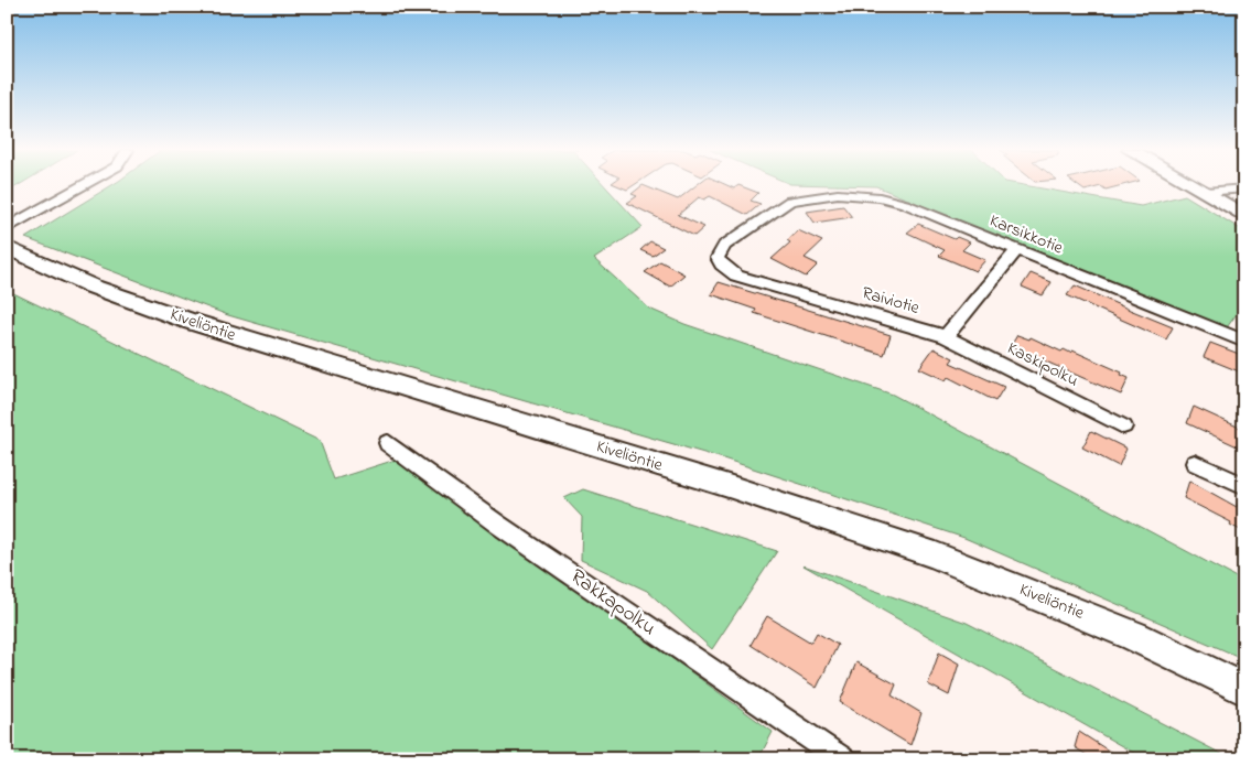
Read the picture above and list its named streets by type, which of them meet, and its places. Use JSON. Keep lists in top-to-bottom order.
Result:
{
  "streets": {
    "street": [
      "Karsikkotie",
      "Raiviotie",
      "Kiveliöntie",
      "Kaskipolku",
      "Rakkapolku"
    ]
  },
  "crossings": [
    ["Karsikkotie", "Raiviotie"],
    ["Raiviotie", "Kaskipolku"]
  ]
}
